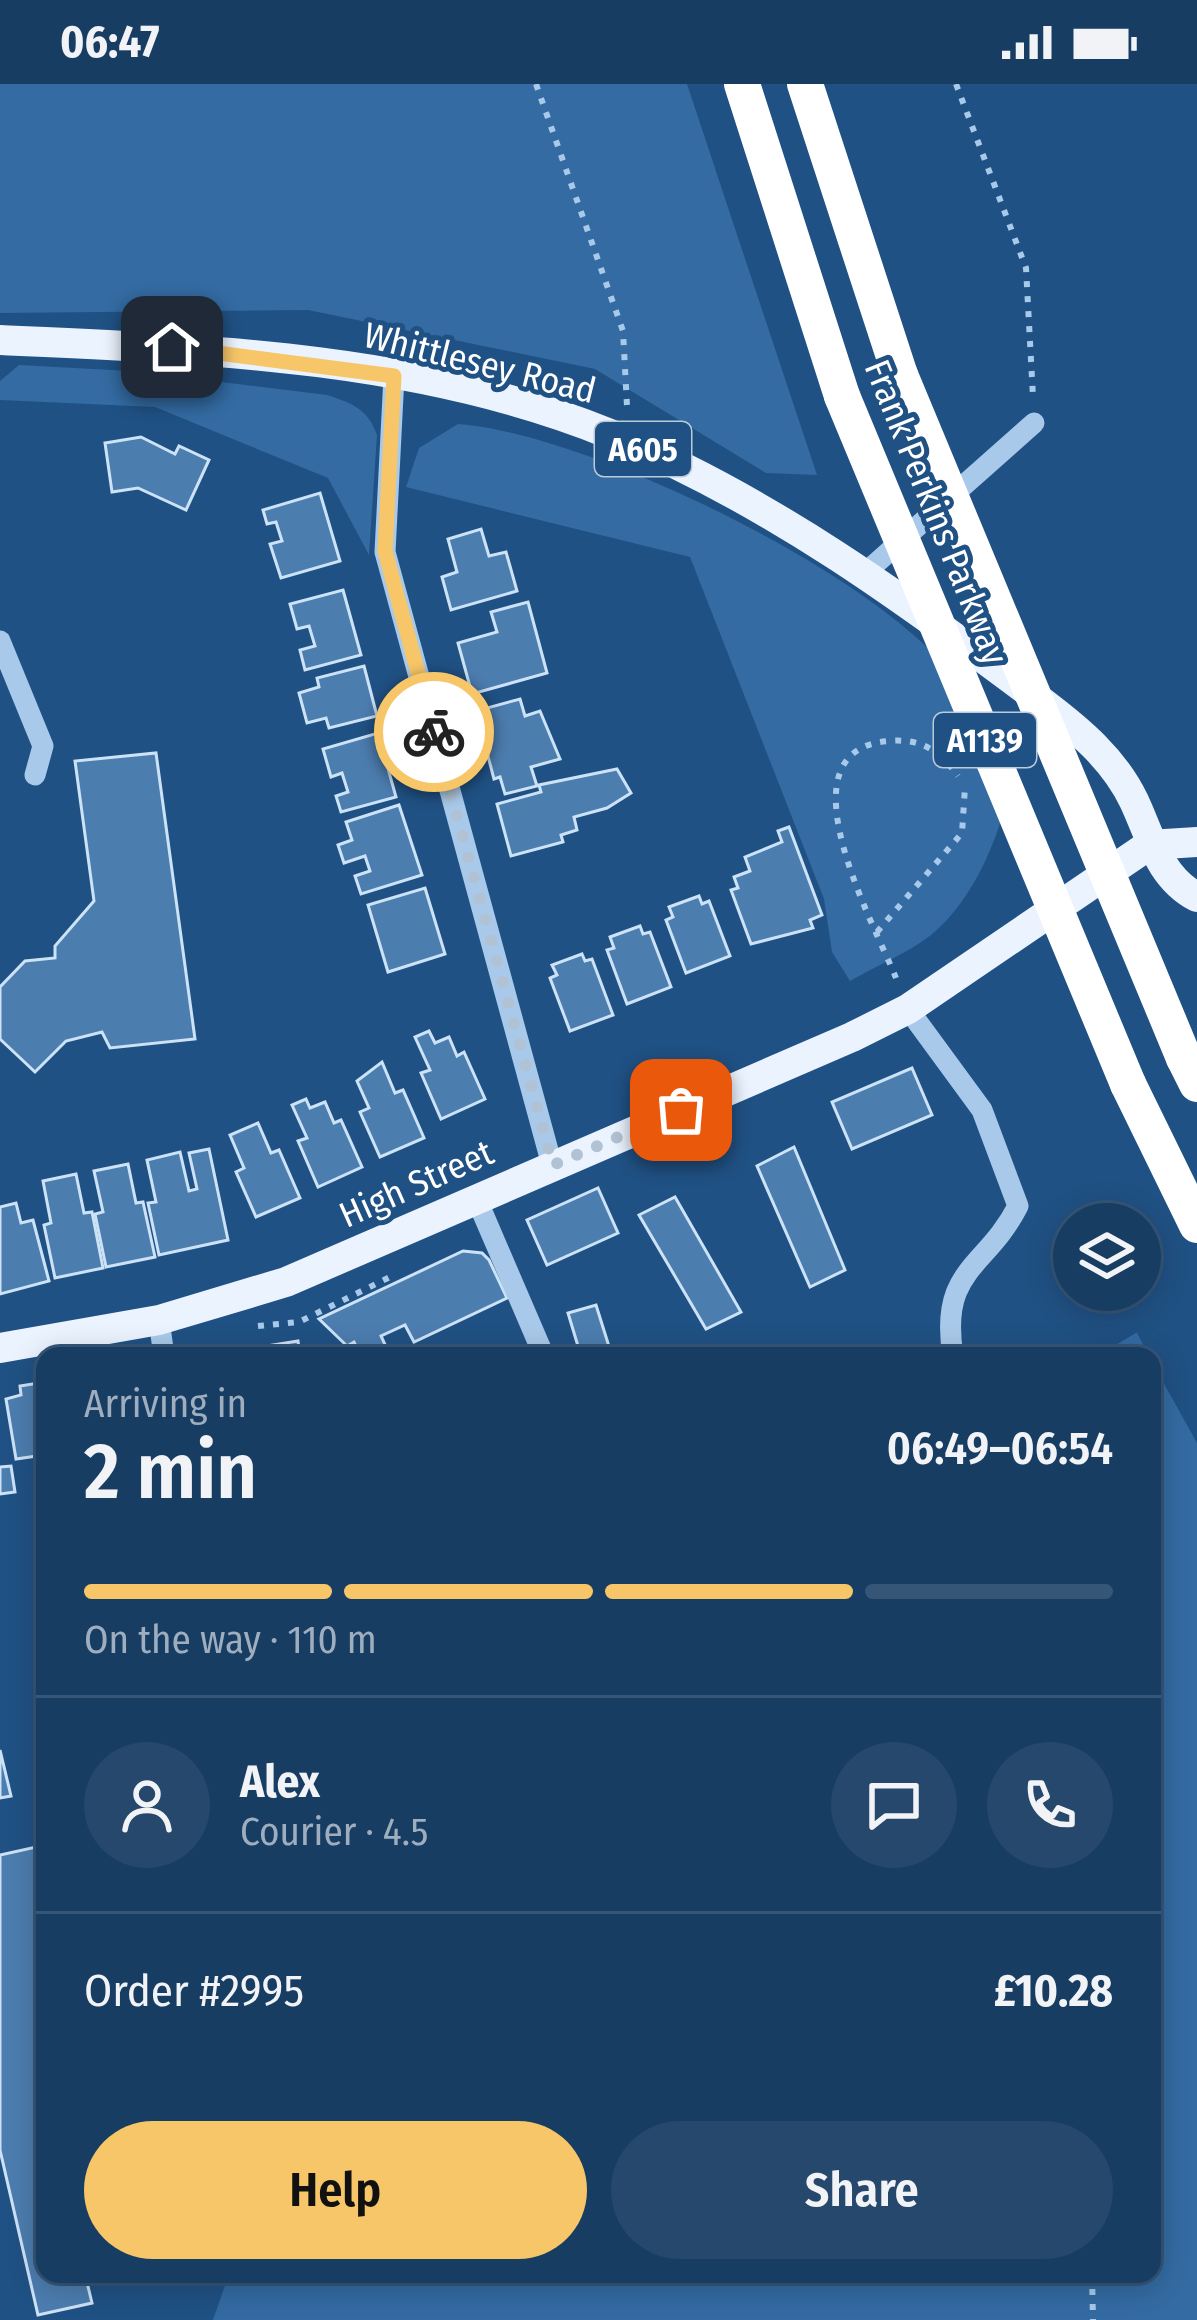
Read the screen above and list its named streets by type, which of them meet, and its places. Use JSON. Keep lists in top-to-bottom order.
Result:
{
  "streets": {
    "highway": ["Frank Perkins Parkway", "A1139"],
    "main road": ["Whittlesey Road", "A605", "High Street"]
  },
  "crossings": [
    ["Whittlesey Road", "High Street"]
  ],
  "page": {
    "status": "06:47",
    "heading": ["2 min", "Arriving in", "06:49–06:54"],
    "panel": [
      "Alex",
      "Courier · 4.5",
      "Order #2995",
      "£10.28"
    ],
    "bar": "On the way · 110 m",
    "buttons": ["Help", "Share"]
  }
}
